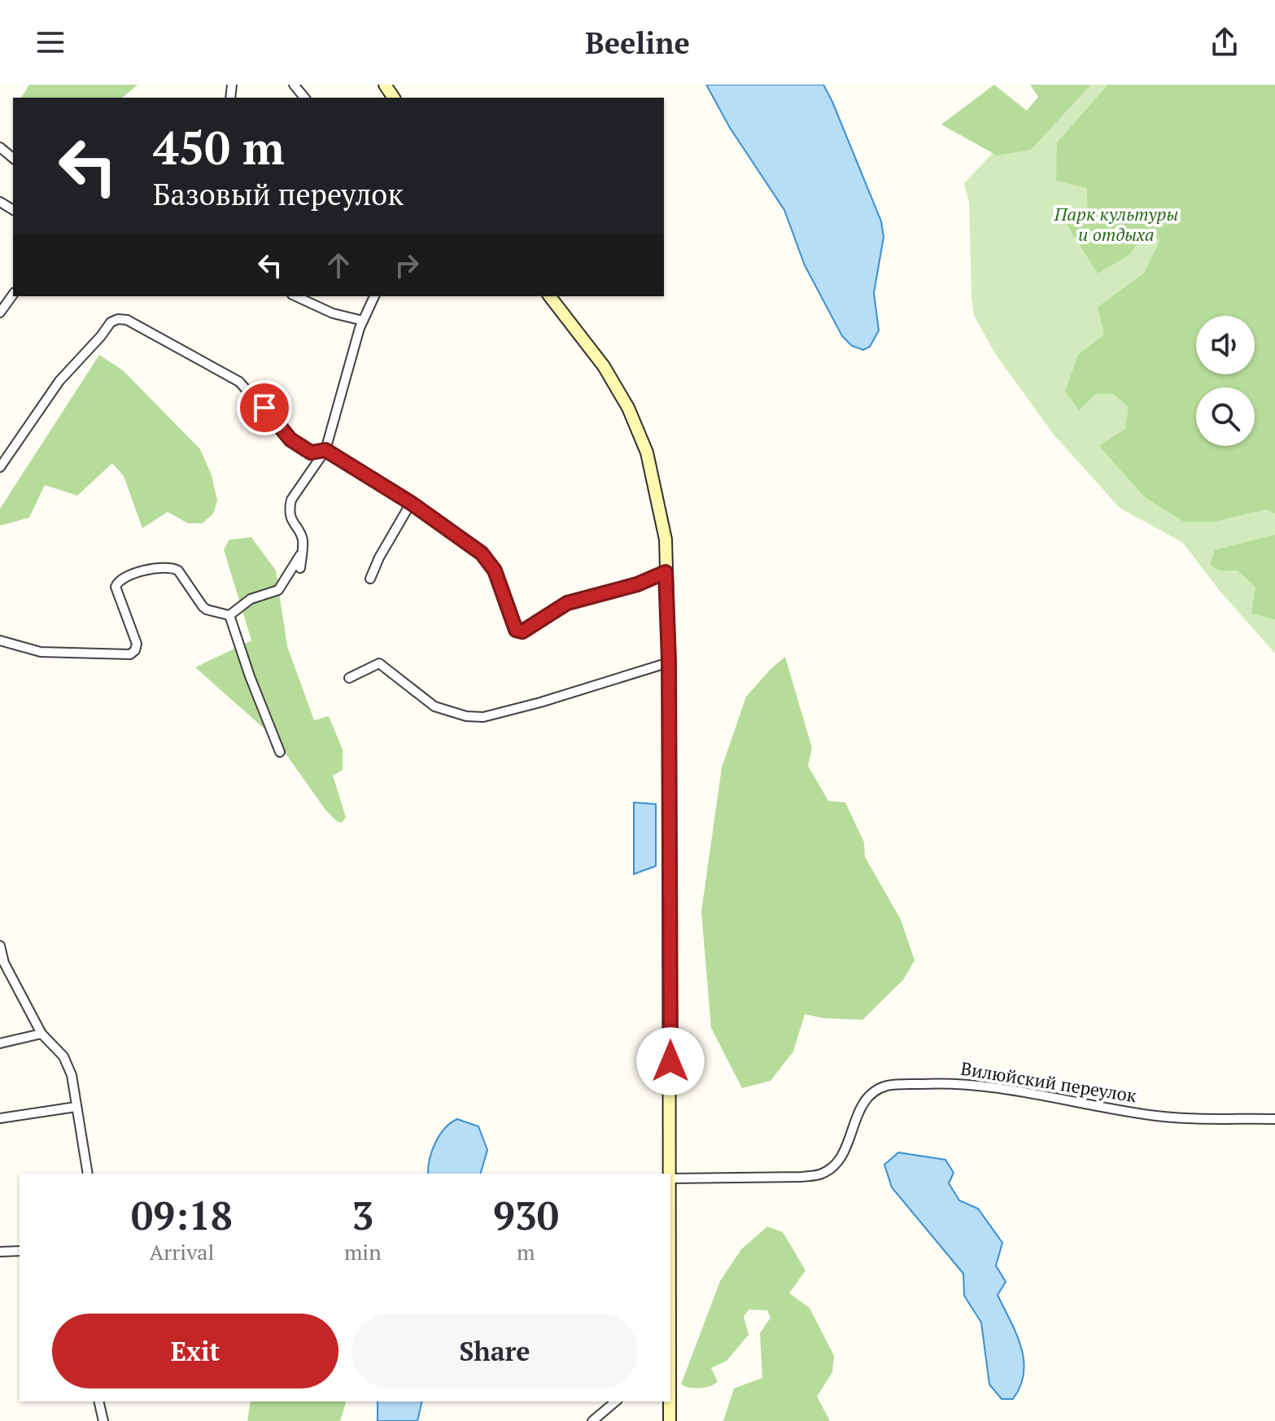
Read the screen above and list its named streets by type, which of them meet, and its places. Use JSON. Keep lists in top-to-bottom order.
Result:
{
  "streets": {
    "street": ["Вилюйский переулок"]
  },
  "parks": ["Парк культуры и отдыха"],
  "page": {
    "header": "Beeline",
    "turn": ["450 m", "Базовый переулок"],
    "eta": [
      "09:18",
      "Arrival",
      "3",
      "min",
      "930",
      "m"
    ],
    "buttons": ["Exit", "Share"]
  }
}
